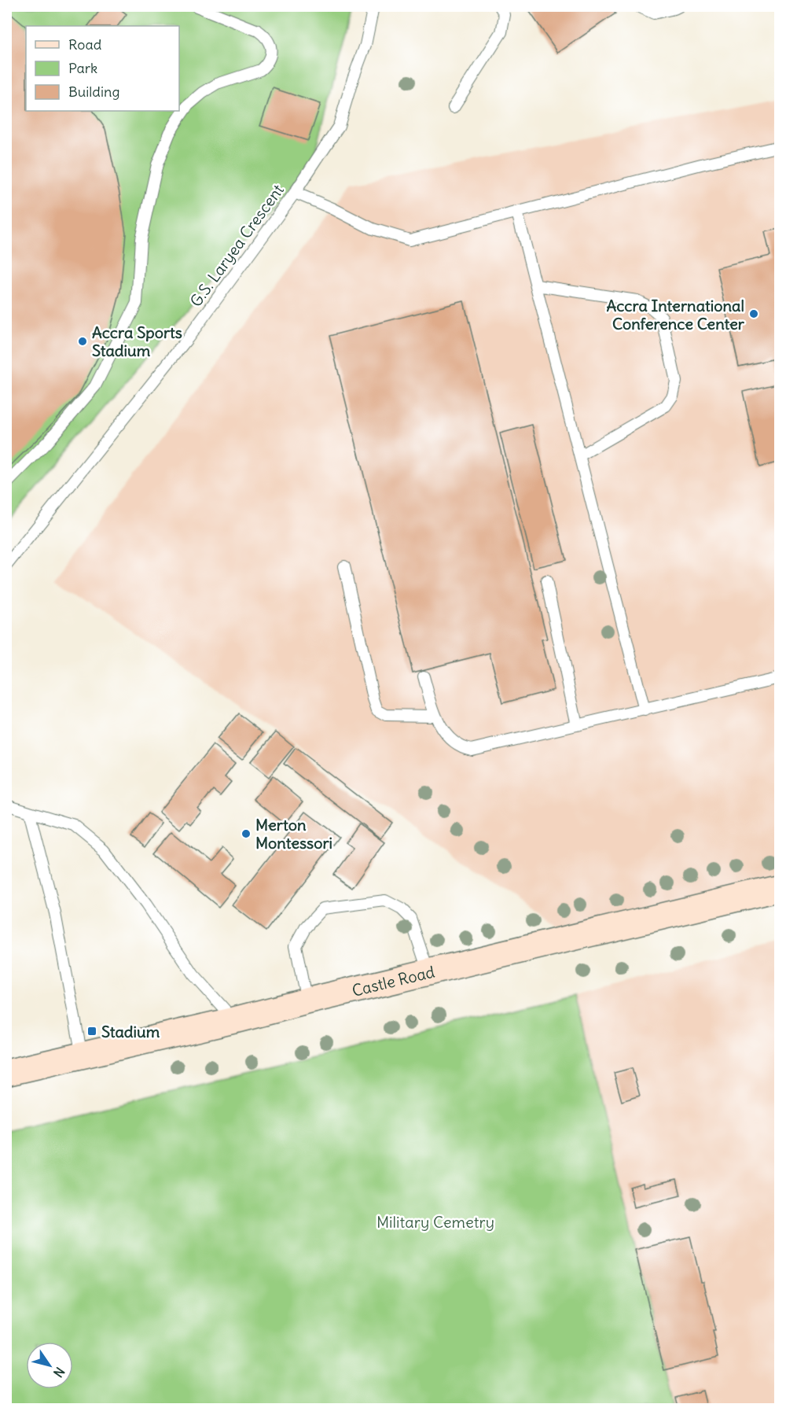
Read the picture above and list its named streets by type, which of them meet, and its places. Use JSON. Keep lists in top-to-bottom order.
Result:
{
  "streets": {
    "main road": ["Castle Road"],
    "lane": ["G.S. Laryea Crescent"]
  },
  "parks": ["Military Cemetry"],
  "places": {
    "other": ["Accra International Conference Center", "Accra Sports Stadium", "Merton Montessori"],
    "transit": ["Stadium"]
  },
  "legend": ["Road", "Park", "Building"],
  "north": "bottom right"
}
